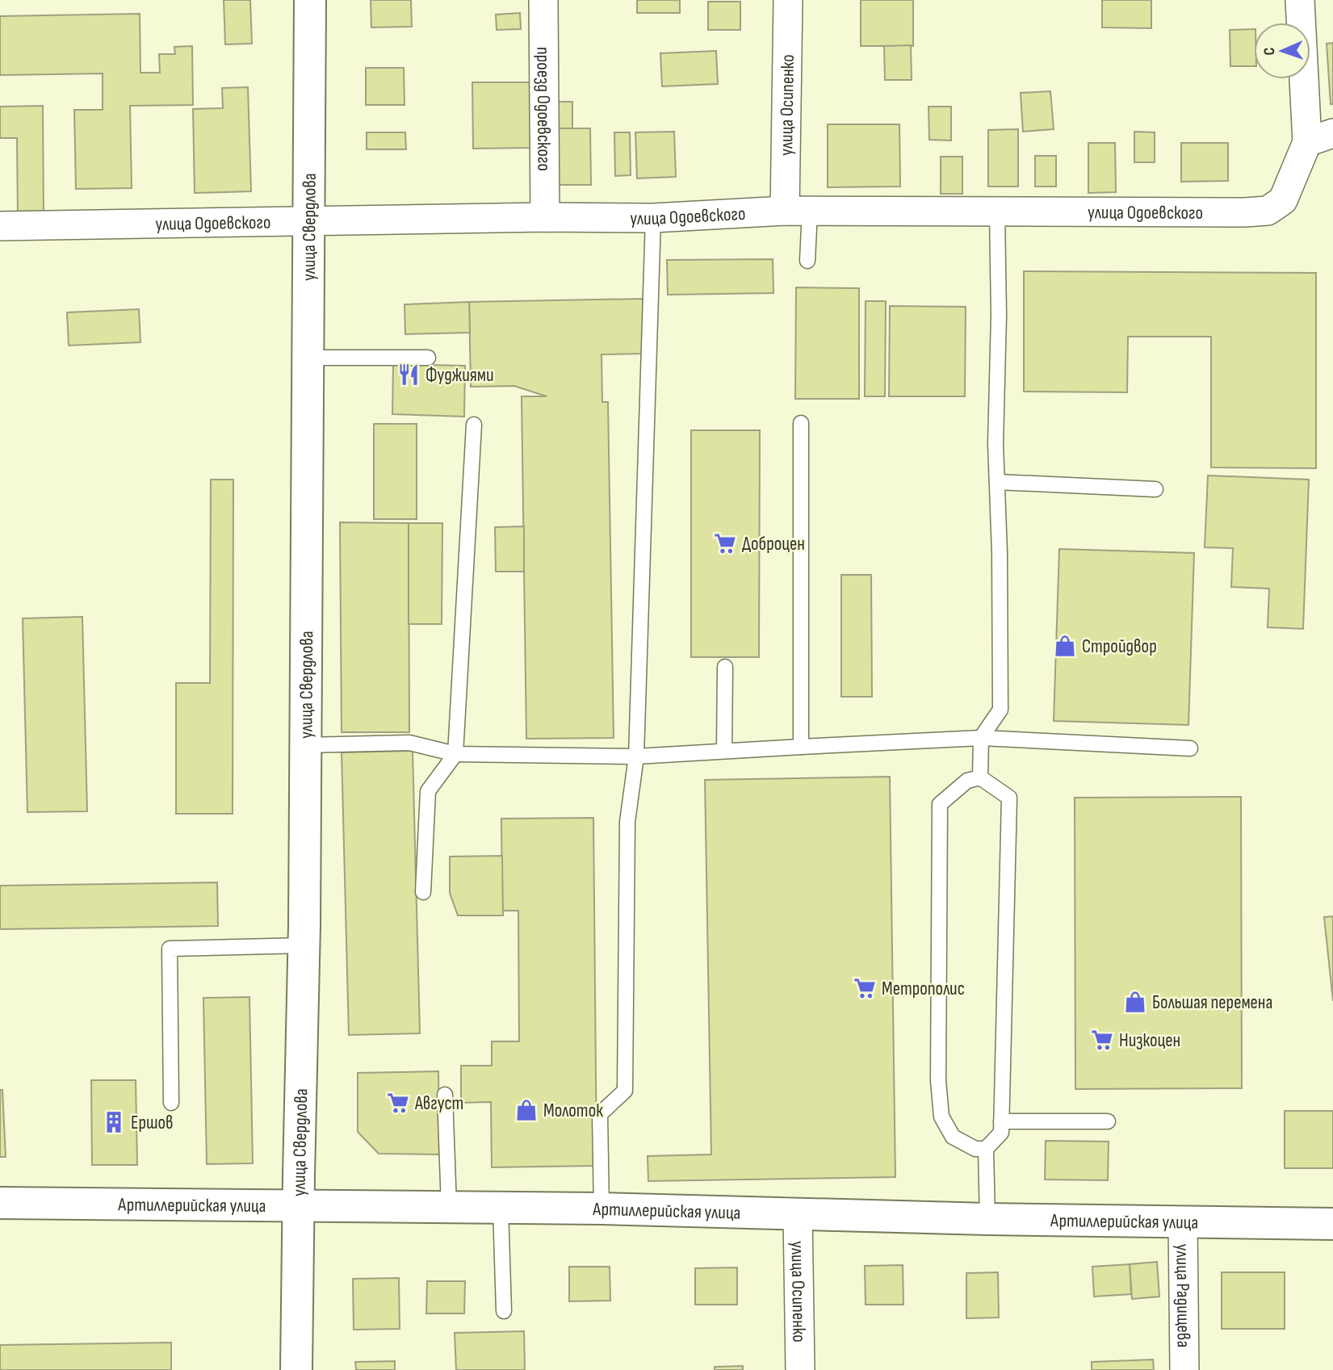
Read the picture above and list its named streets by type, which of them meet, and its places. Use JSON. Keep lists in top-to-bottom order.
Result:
{
  "streets": {
    "street": [
      "улица Осипенко",
      "проезд Одоевского",
      "улица Одоевского",
      "улица Свердлова",
      "Артиллерийская улица",
      "улица Радищева"
    ]
  },
  "crossings": [
    ["улица Осипенко", "улица Одоевского"],
    ["улица Осипенко", "Артиллерийская улица"],
    ["проезд Одоевского", "улица Одоевского"],
    ["улица Одоевского", "улица Свердлова"],
    ["улица Свердлова", "Артиллерийская улица"],
    ["Артиллерийская улица", "улица Радищева"]
  ],
  "places": {
    "restaurant": ["Фуджиями"],
    "supermarket": [
      "Доброцен",
      "Метрополис",
      "Низкоцен",
      "Август"
    ],
    "shop": ["Стройдвор", "Большая перемена", "Молоток"],
    "building": ["Ершов"]
  },
  "north": "left"
}
